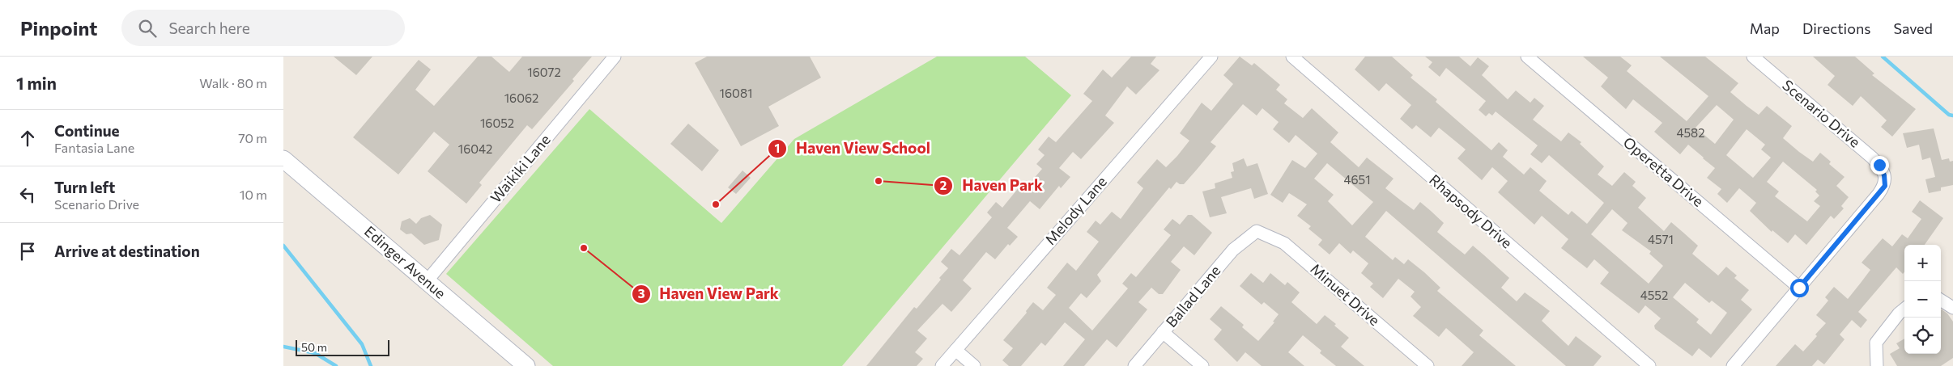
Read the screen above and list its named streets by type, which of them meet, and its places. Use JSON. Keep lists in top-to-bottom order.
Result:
{
  "streets": {
    "main road": ["Edinger Avenue"],
    "street": [
      "Scenario Drive",
      "Waikiki Lane",
      "Operetta Drive",
      "Melody Lane",
      "Rhapsody Drive",
      "Minuet Drive",
      "Ballad Lane"
    ]
  },
  "crossings": [
    ["Scenario Drive", "Operetta Drive"],
    ["Waikiki Lane", "Edinger Avenue"],
    ["Minuet Drive", "Ballad Lane"]
  ],
  "places": ["Haven Park", "Haven View School", "Haven View Park"],
  "house_numbers": [
    "16072",
    "16081",
    "16062",
    "16052",
    "4582",
    "16042",
    "4651",
    "4571",
    "4552"
  ],
  "scale_bar": "50 m",
  "page": {
    "header": "Pinpoint",
    "search": "Search here",
    "nav": ["Map", "Directions", "Saved"],
    "heading": ["1 min", "Walk · 80 m"],
    "list": [
      ["Continue", "Fantasia Lane", "70 m"],
      ["Turn left", "Scenario Drive", "10 m"],
      "Arrive at destination"
    ],
    "map_buttons": ["+", "−"],
    "scale": "50 m"
  }
}
